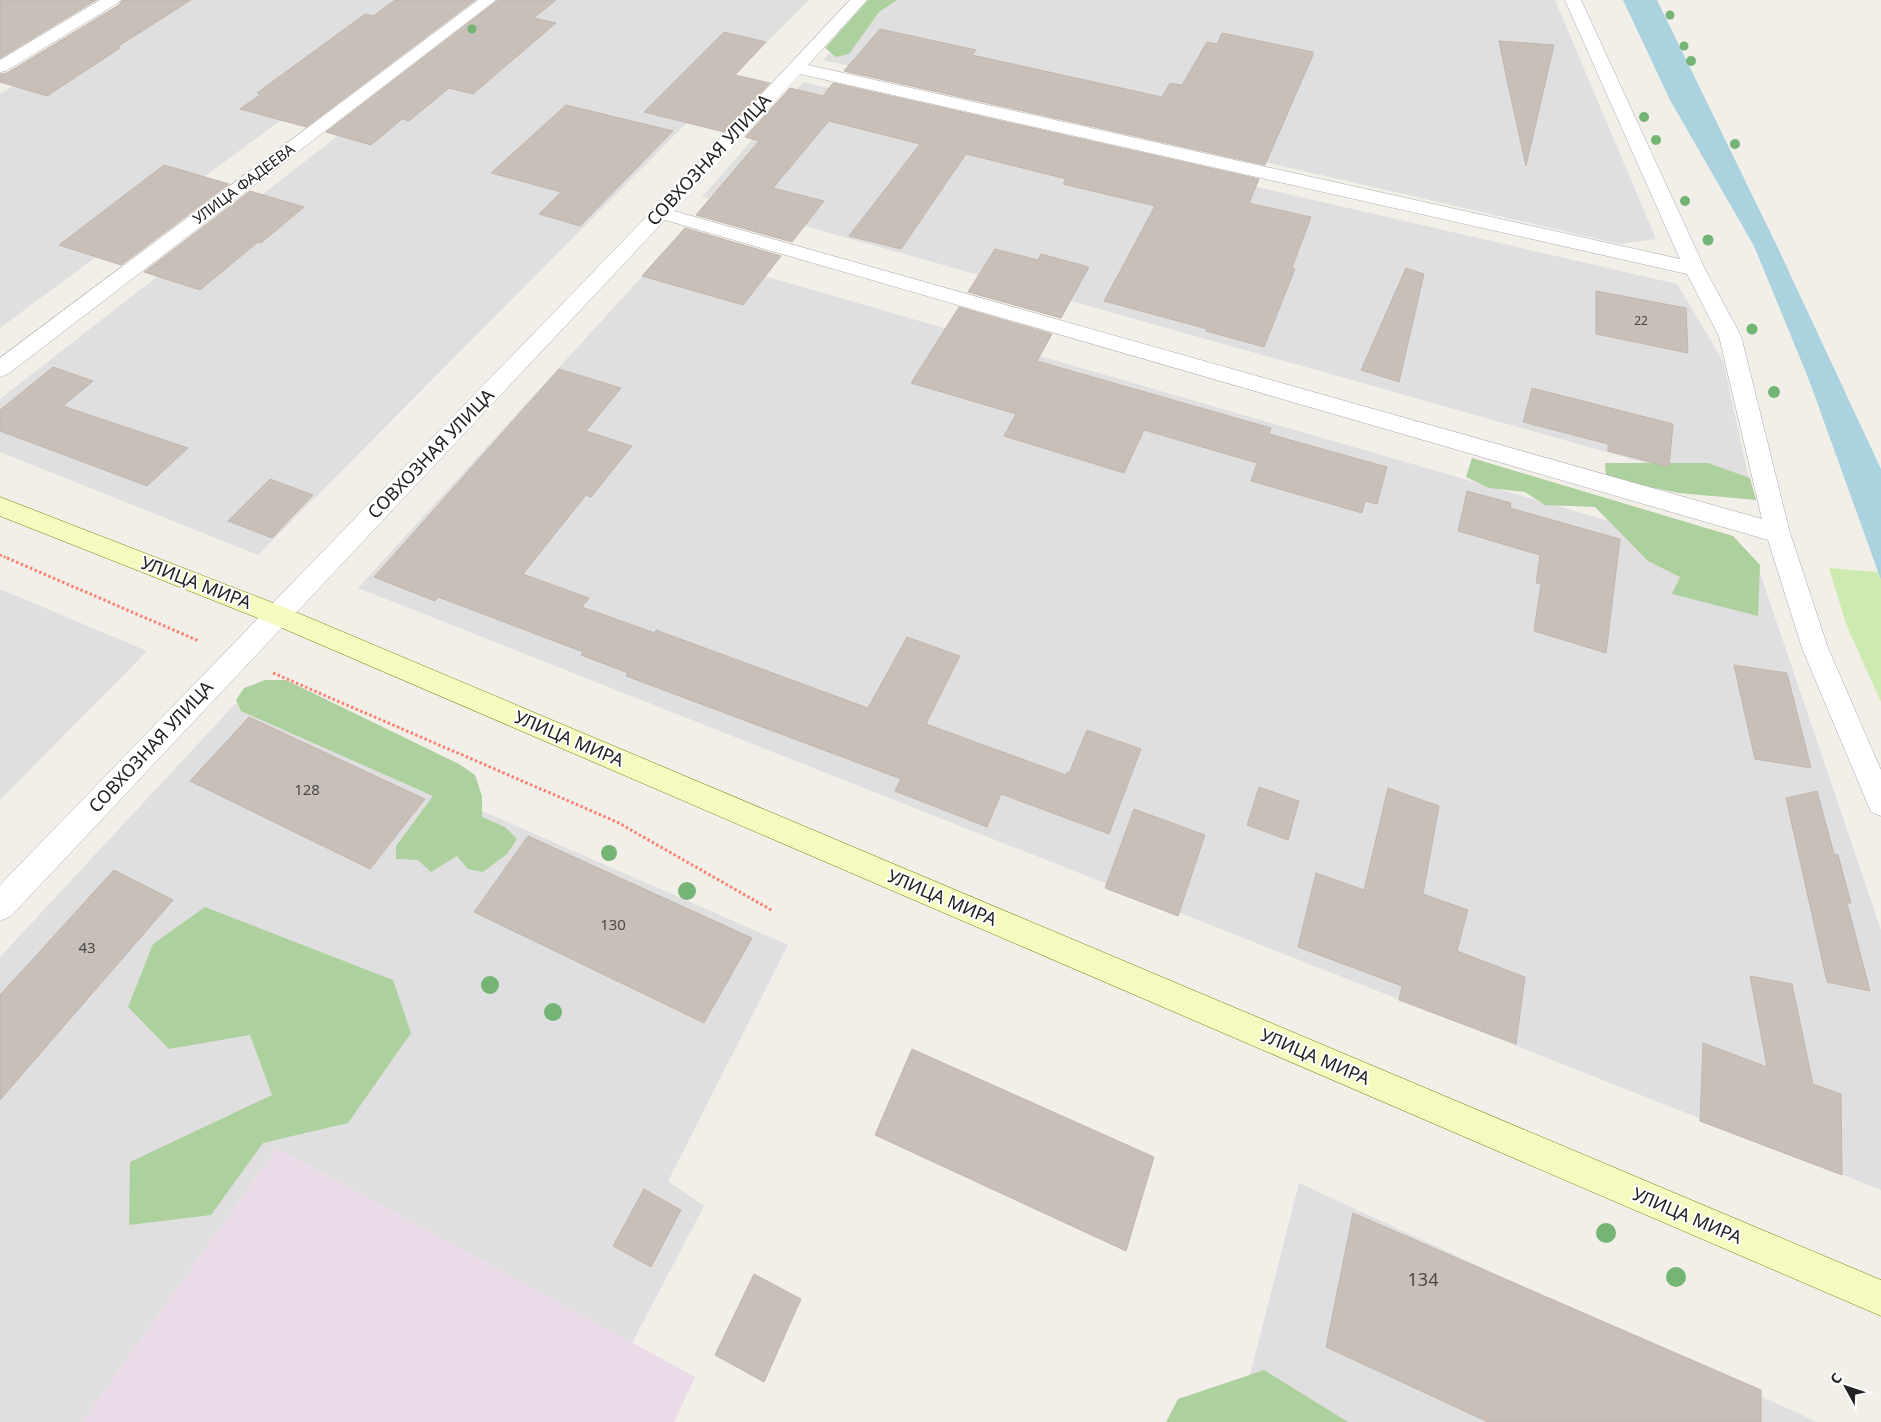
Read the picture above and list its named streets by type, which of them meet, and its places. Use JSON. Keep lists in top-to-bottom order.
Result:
{
  "streets": {
    "main road": ["УЛИЦА МИРА"],
    "street": ["СОВХОЗНАЯ УЛИЦА", "УЛИЦА ФАДЕЕВА"]
  },
  "crossings": [
    ["СОВХОЗНАЯ УЛИЦА", "УЛИЦА МИРА"]
  ],
  "house_numbers": [
    "22",
    "128",
    "130",
    "43",
    "134"
  ],
  "north": "top left"
}
